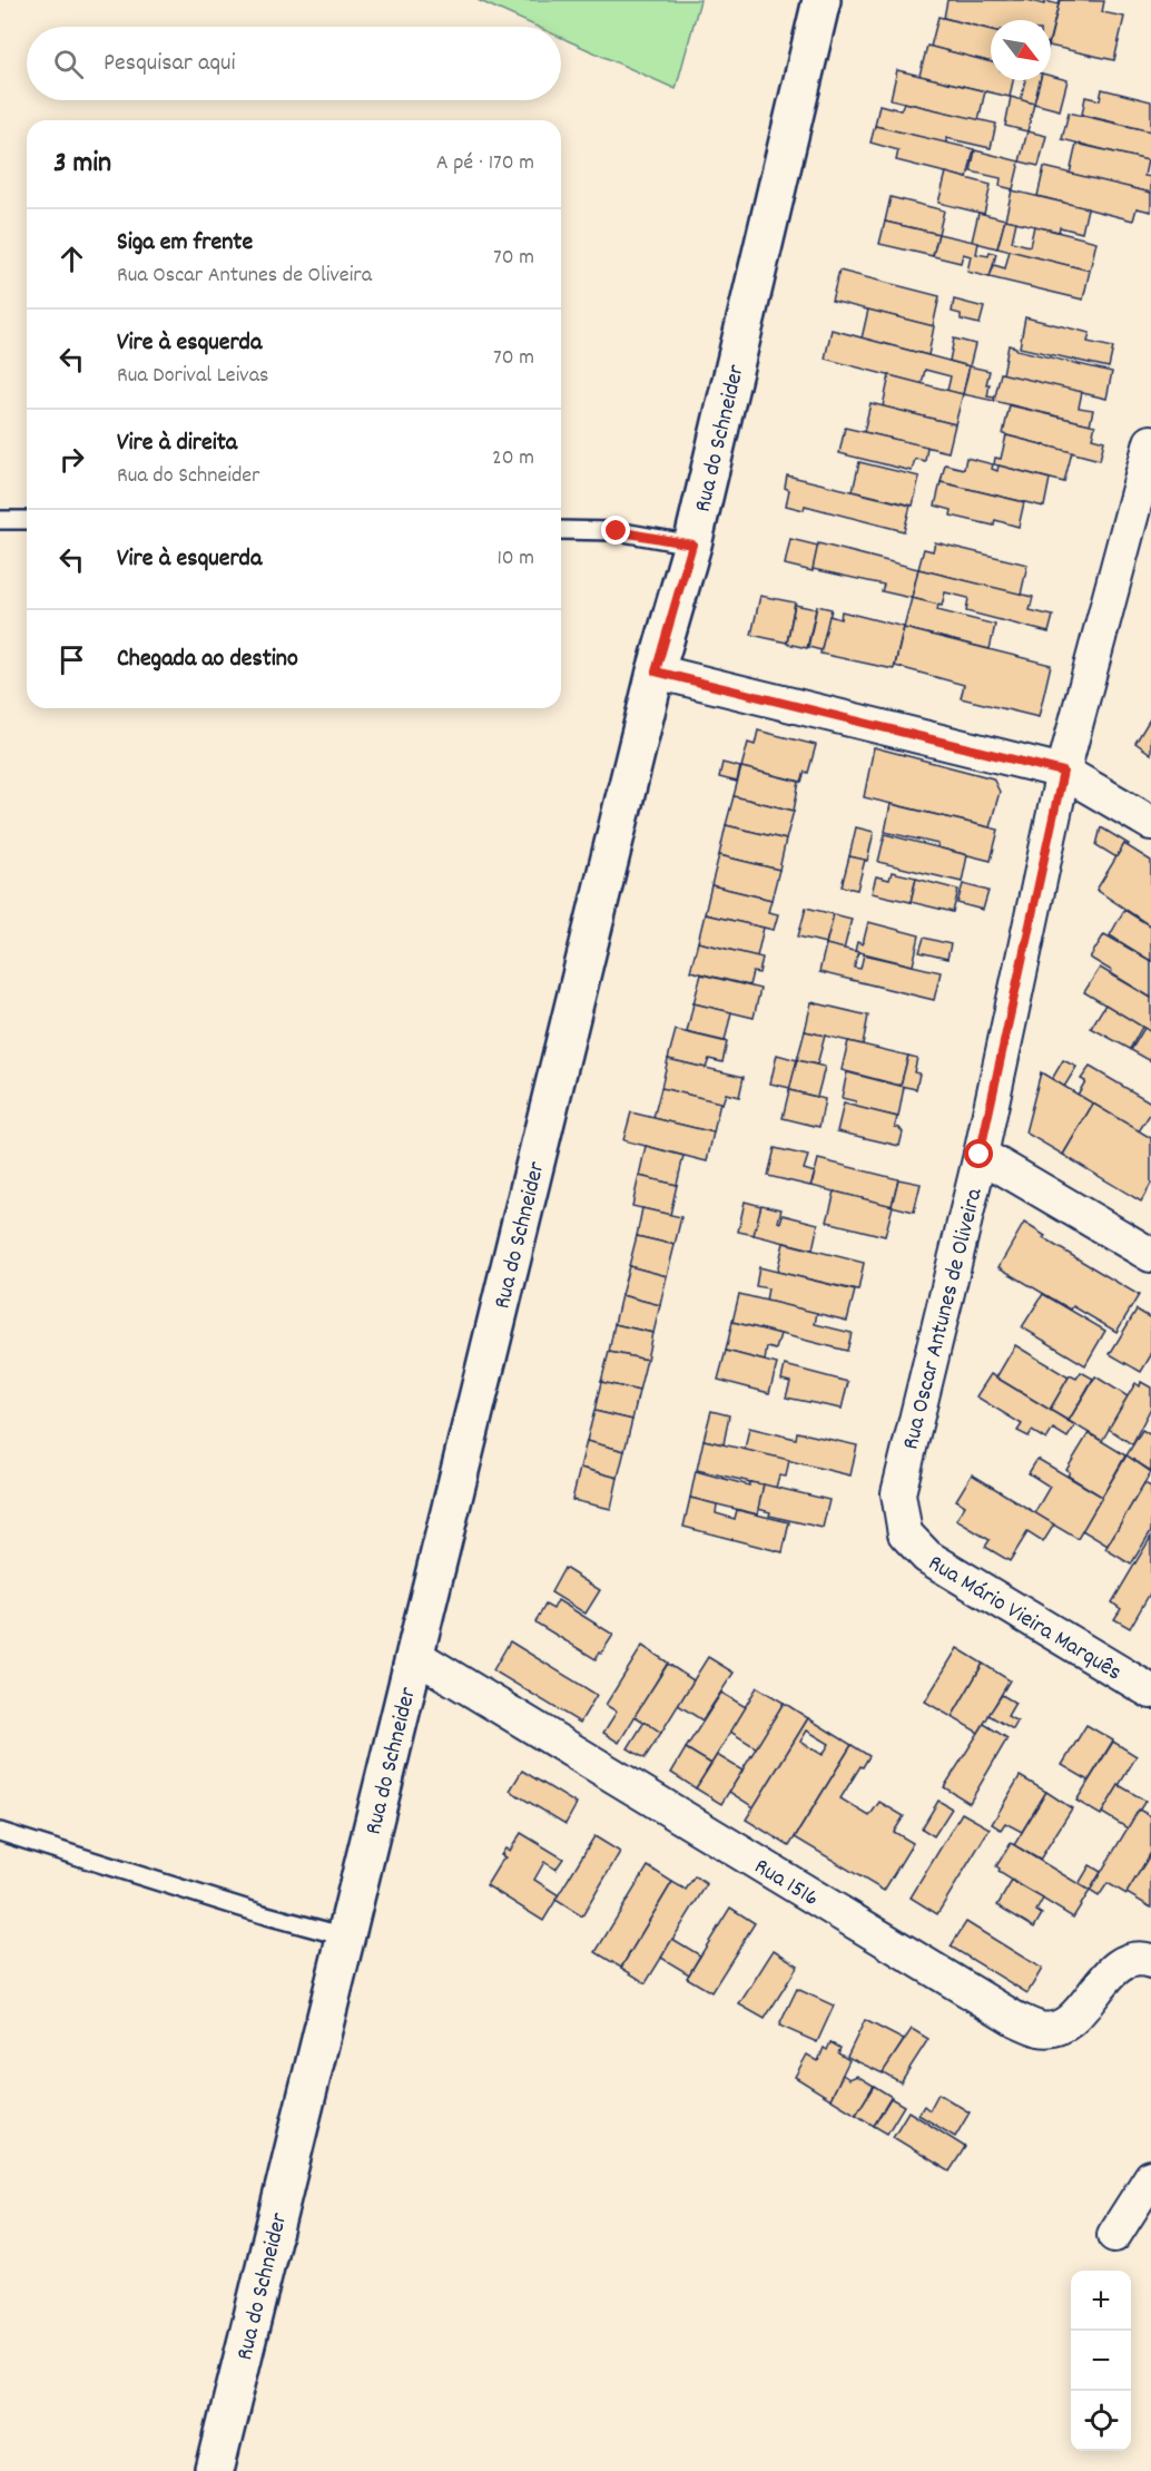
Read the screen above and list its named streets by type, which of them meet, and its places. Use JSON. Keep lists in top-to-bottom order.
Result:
{
  "streets": {
    "street": [
      "Rua do Schneider",
      "Rua Oscar Antunes de Oliveira",
      "Rua Mário Vieira Marquês",
      "Rua 1516"
    ]
  },
  "crossings": [
    ["Rua do Schneider", "Rua 1516"],
    ["Rua Oscar Antunes de Oliveira", "Rua Mário Vieira Marquês"]
  ],
  "north": "bottom right",
  "page": {
    "search": "Pesquisar aqui",
    "heading": ["3 min", "A pé · 170 m"],
    "list": [
      ["Siga em frente", "Rua Oscar Antunes de Oliveira", "70 m"],
      ["Vire à esquerda", "Rua Dorival Leivas", "70 m"],
      ["Vire à direita", "Rua do Schneider", "20 m"],
      ["Vire à esquerda", "10 m"],
      "Chegada ao destino"
    ],
    "map_buttons": ["+", "−"]
  }
}
